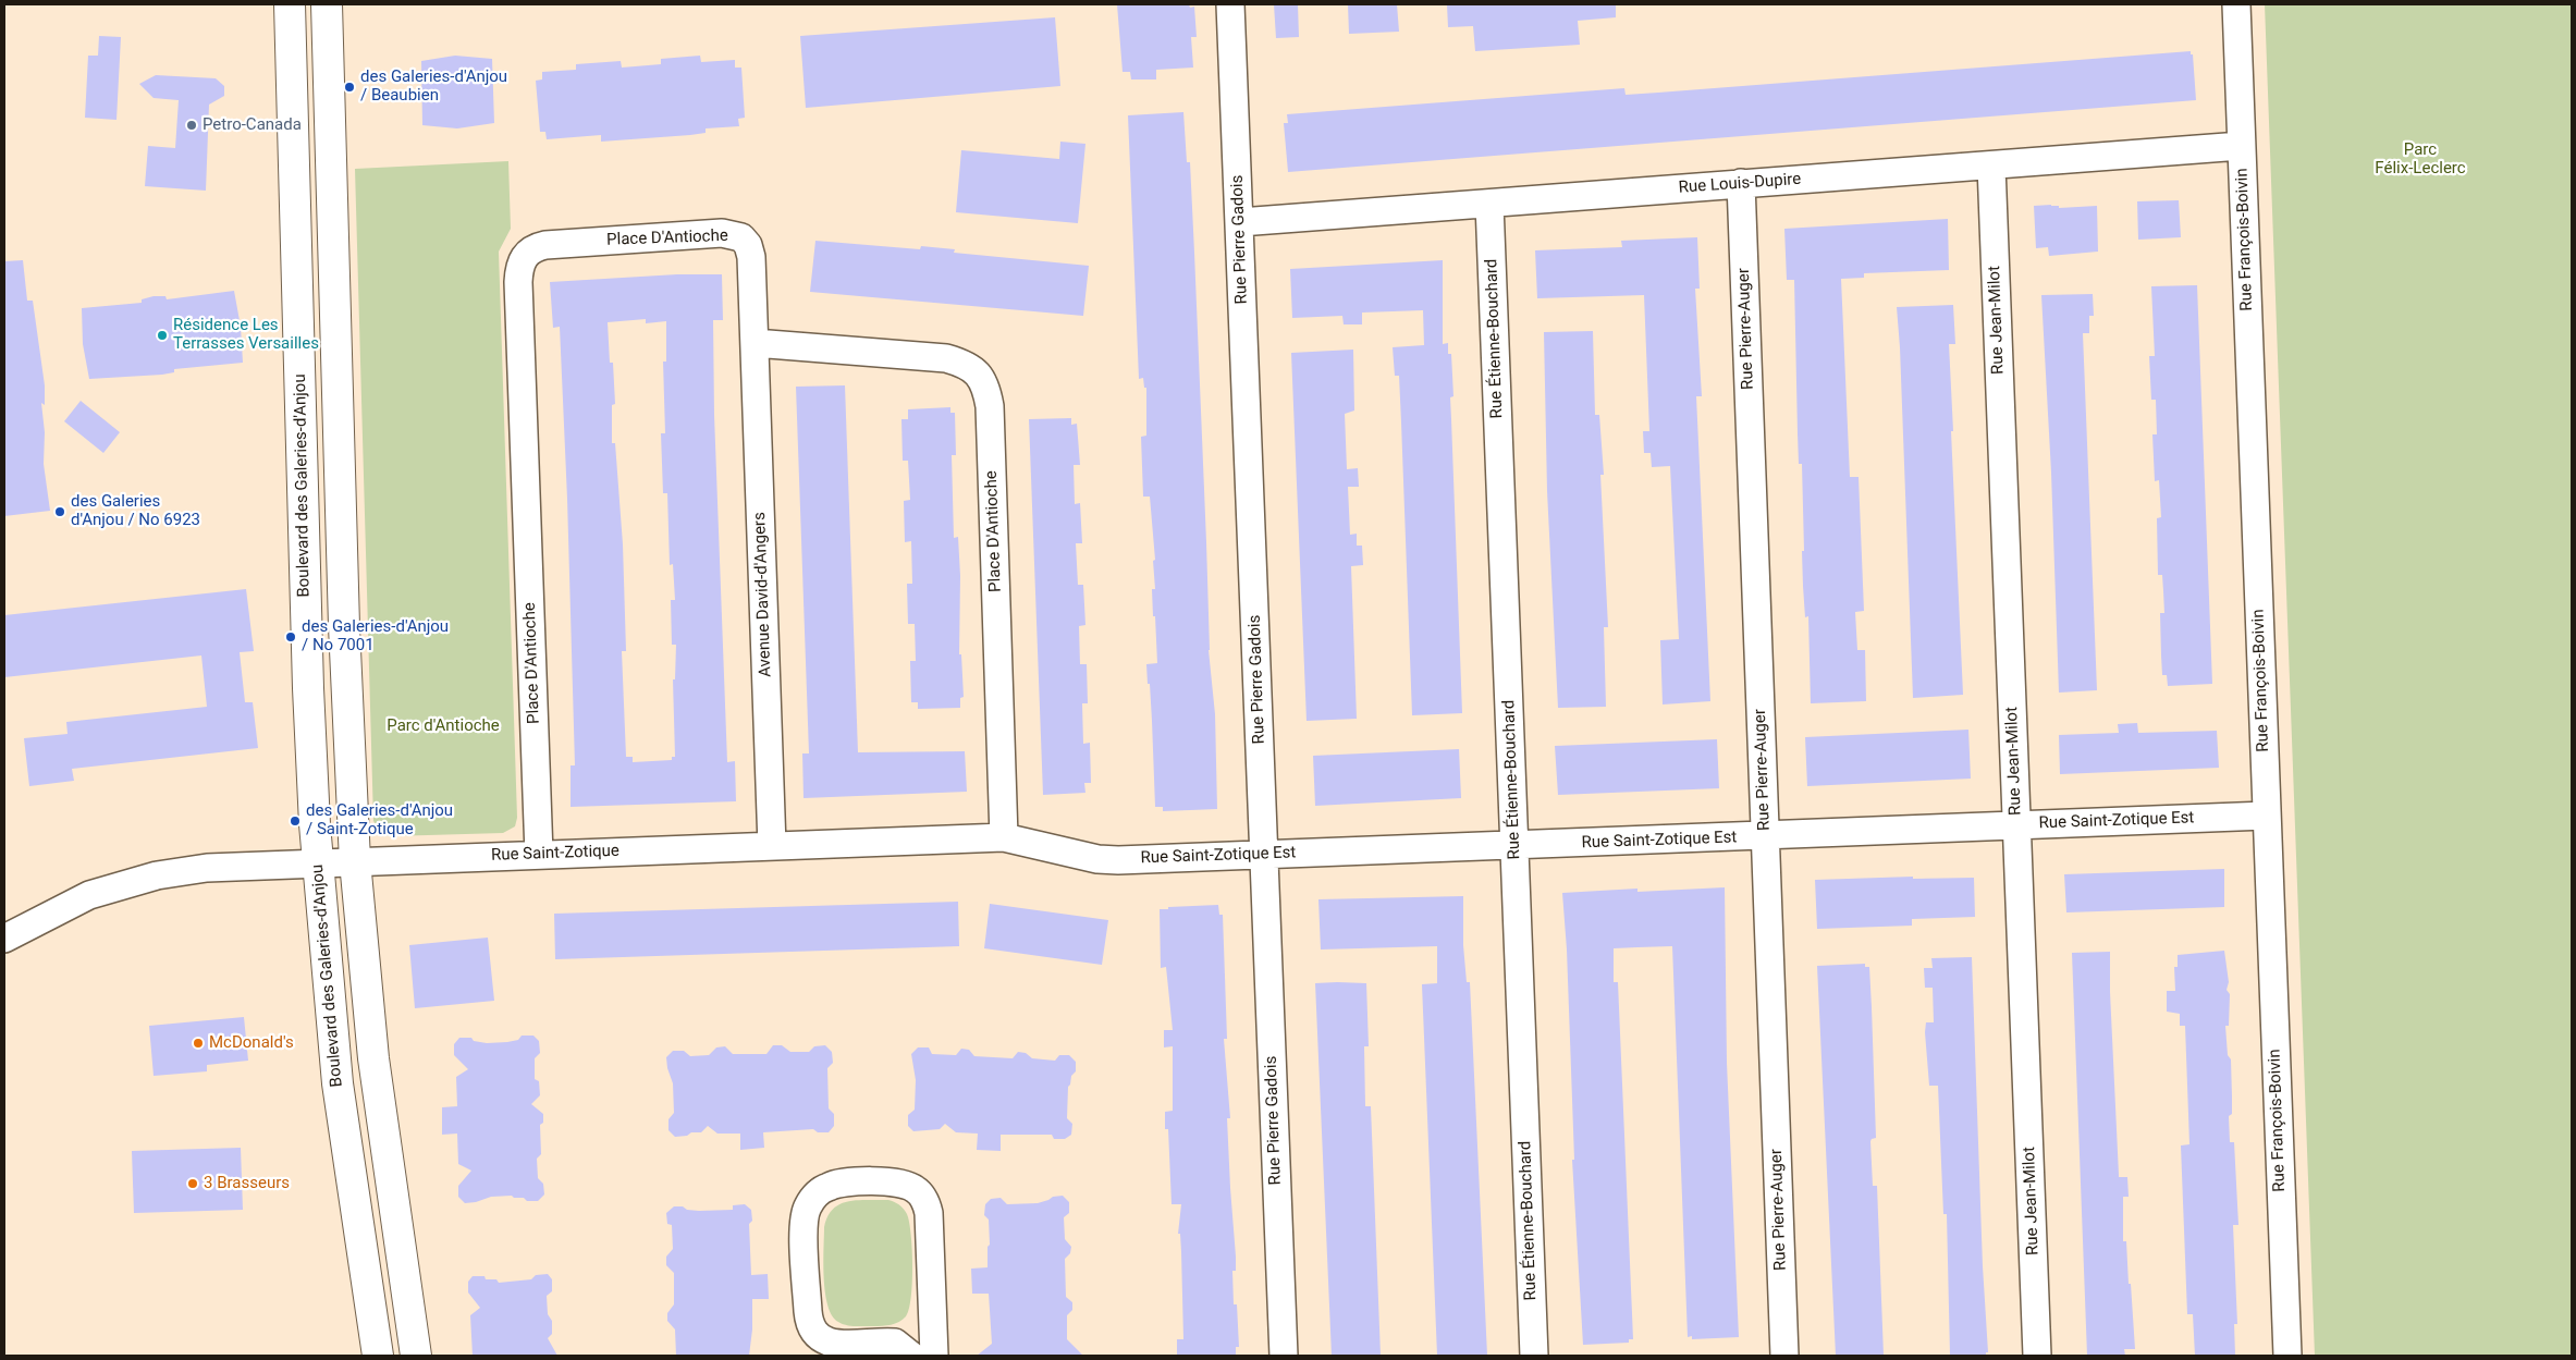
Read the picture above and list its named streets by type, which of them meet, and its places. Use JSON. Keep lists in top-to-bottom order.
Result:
{
  "streets": {
    "street": [
      "Rue Louis-Dupire",
      "Place D'Antioche",
      "Rue Pierre Gadois",
      "Rue François-Boivin",
      "Rue Jean-Milot",
      "Rue Pierre-Auger",
      "Rue Étienne-Bouchard",
      "Boulevard des Galeries-d'Anjou",
      "Avenue David-d'Angers",
      "Rue Saint-Zotique Est",
      "Rue Saint-Zotique"
    ]
  },
  "crossings": [
    ["Rue Louis-Dupire", "Rue Pierre Gadois"],
    ["Rue Louis-Dupire", "Rue François-Boivin"],
    ["Rue Louis-Dupire", "Rue Jean-Milot"],
    ["Rue Louis-Dupire", "Rue Pierre-Auger"],
    ["Rue Louis-Dupire", "Rue Étienne-Bouchard"],
    ["Place D'Antioche", "Avenue David-d'Angers"],
    ["Place D'Antioche", "Rue Saint-Zotique"],
    ["Rue Pierre Gadois", "Rue Saint-Zotique Est"],
    ["Rue François-Boivin", "Rue Saint-Zotique Est"],
    ["Rue Jean-Milot", "Rue Saint-Zotique Est"],
    ["Rue Pierre-Auger", "Rue Saint-Zotique Est"],
    ["Rue Étienne-Bouchard", "Rue Saint-Zotique Est"],
    ["Boulevard des Galeries-d'Anjou", "Rue Saint-Zotique"],
    ["Avenue David-d'Angers", "Rue Saint-Zotique"],
    ["Rue Saint-Zotique Est", "Rue Saint-Zotique"]
  ],
  "parks": ["Parc Félix-Leclerc", "Parc d'Antioche"],
  "places": [
    "des Galeries-d'Anjou / Beaubien",
    "Petro-Canada",
    "Résidence Les Terrasses Versailles",
    "des Galeries d'Anjou / No 6923",
    "des Galeries-d'Anjou / No 7001",
    "des Galeries-d'Anjou / Saint-Zotique",
    "McDonald's",
    "3 Brasseurs"
  ]
}
